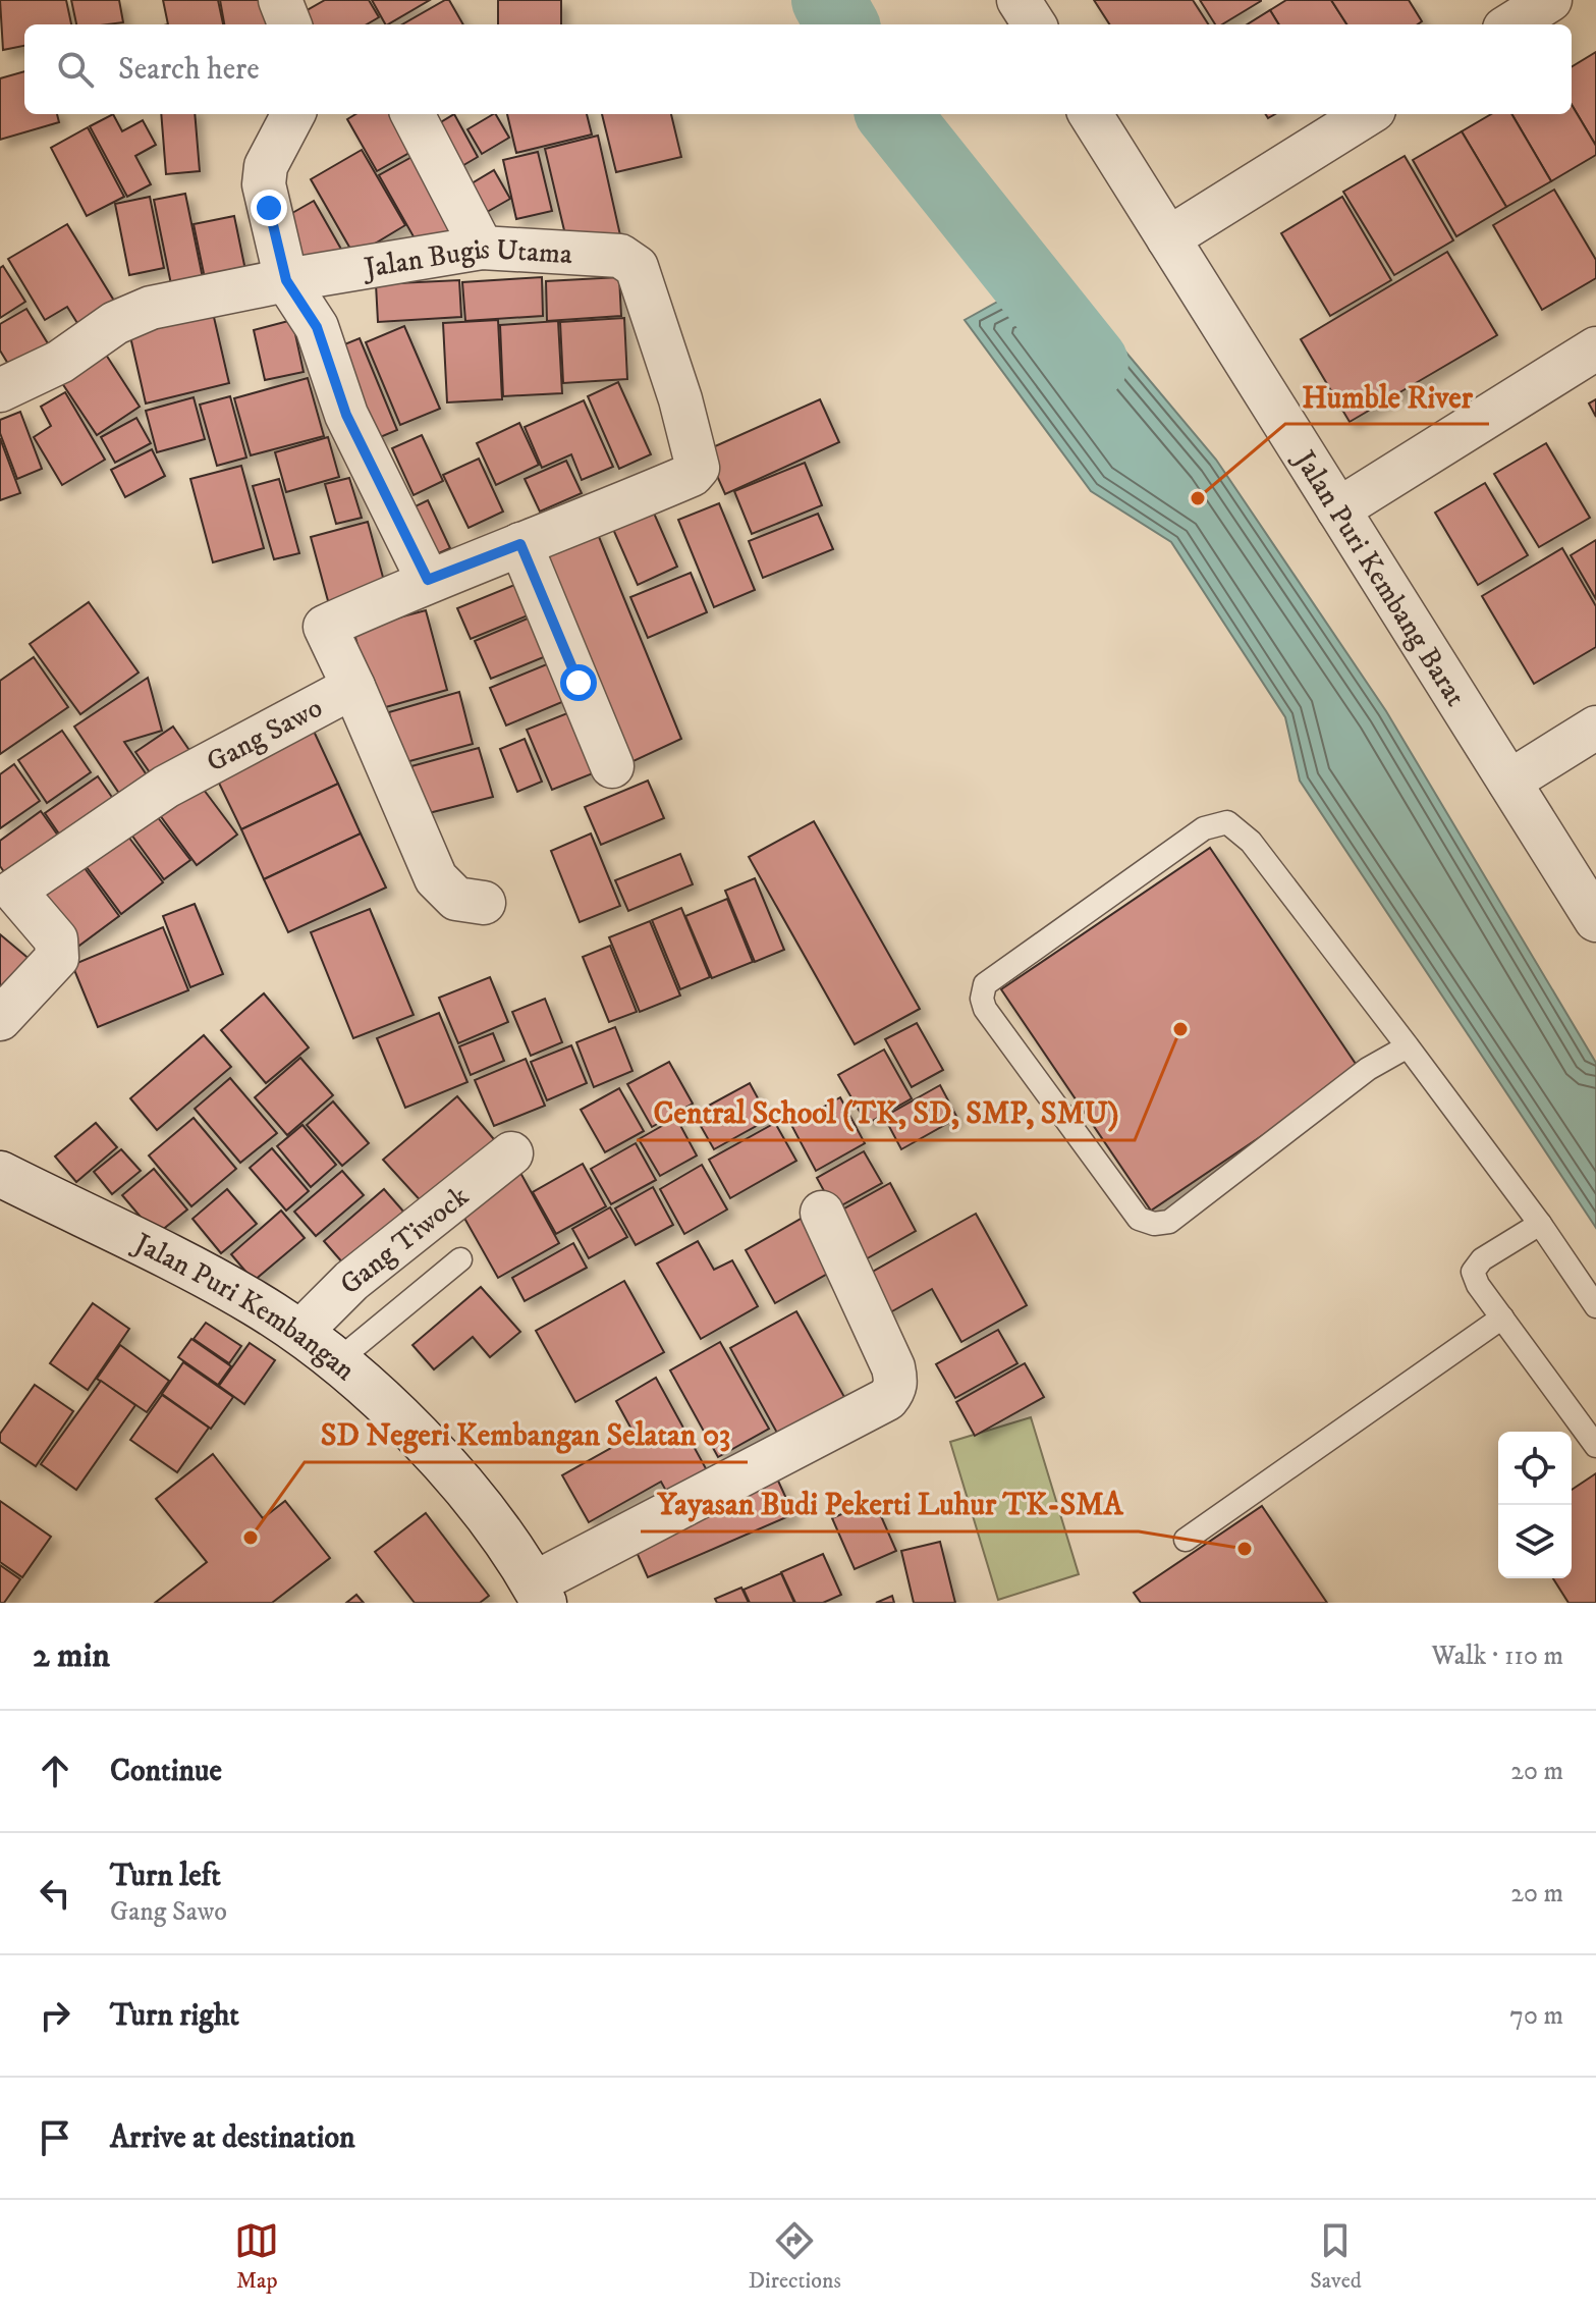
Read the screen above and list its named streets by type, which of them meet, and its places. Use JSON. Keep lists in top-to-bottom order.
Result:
{
  "streets": {
    "main road": ["Jalan Puri Kembangan"],
    "street": [
      "Jalan Bugis Utama",
      "Jalan Puri Kembang Barat",
      "Gang Sawo",
      "Gang Tiwock"
    ]
  },
  "crossings": [
    ["Jalan Bugis Utama", "Gang Sawo"],
    ["Gang Tiwock", "Jalan Puri Kembangan"]
  ],
  "places": [
    "Humble River",
    "Central School (TK, SD, SMP, SMU)",
    "SD Negeri Kembangan Selatan 03",
    "Yayasan Budi Pekerti Luhur TK-SMA"
  ],
  "page": {
    "search": "Search here",
    "heading": ["2 min", "Walk · 110 m"],
    "list": [
      ["Continue", "20 m"],
      ["Turn left", "Gang Sawo", "20 m"],
      ["Turn right", "70 m"],
      "Arrive at destination"
    ],
    "nav": ["Map", "Directions", "Saved"]
  }
}
